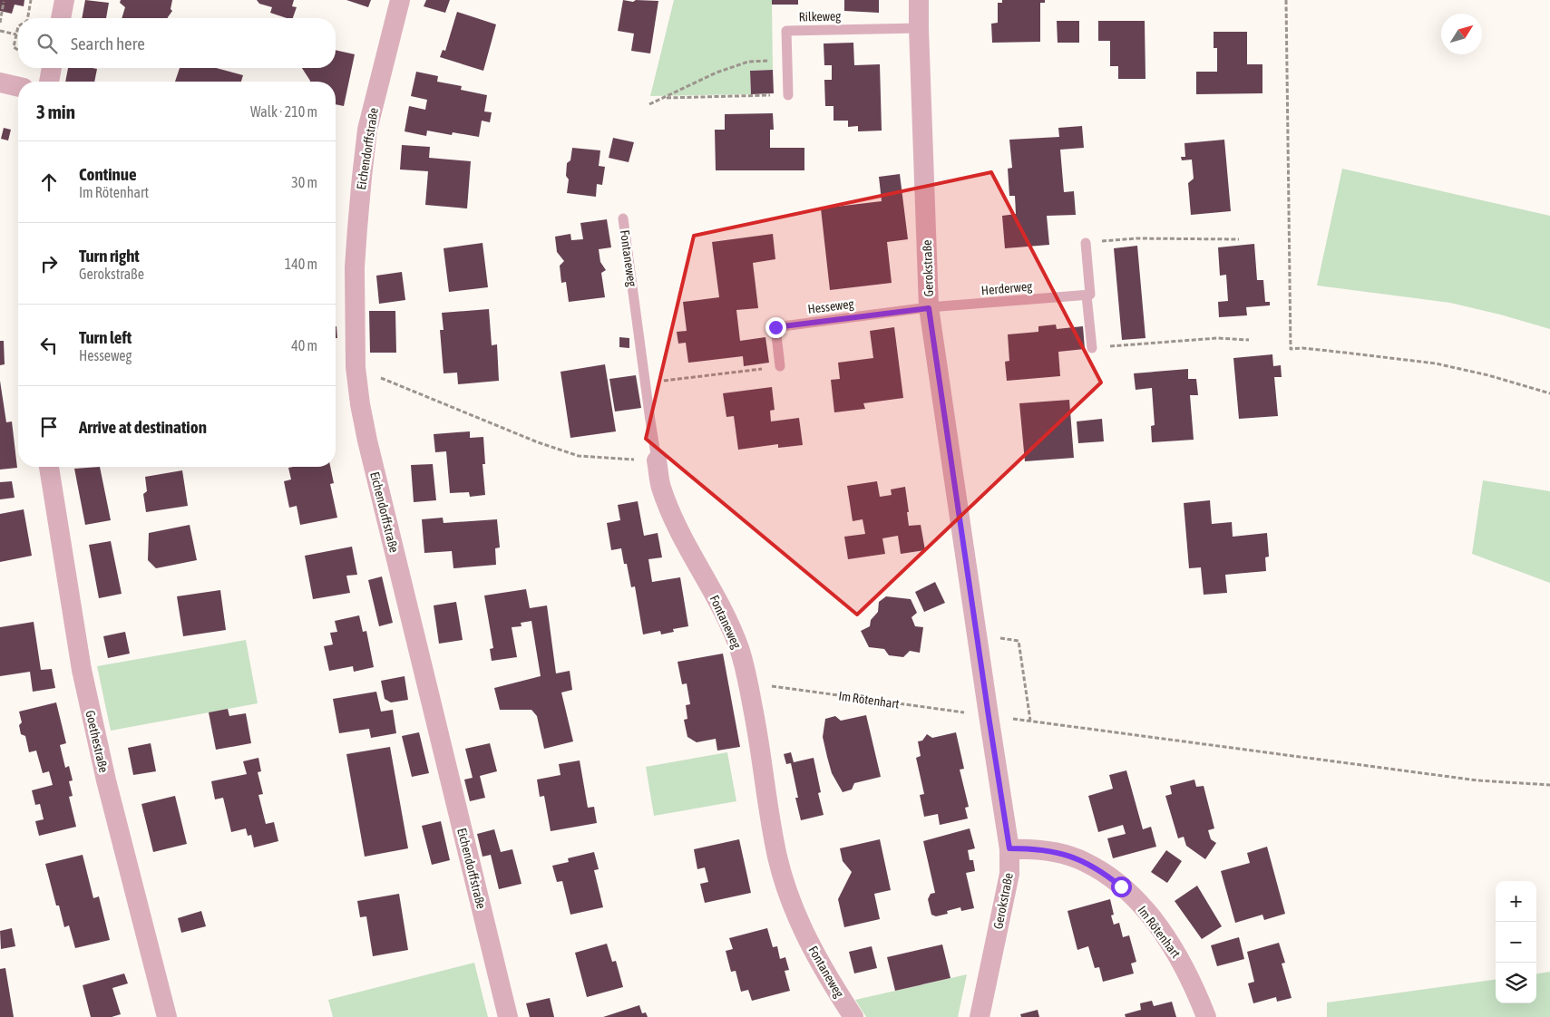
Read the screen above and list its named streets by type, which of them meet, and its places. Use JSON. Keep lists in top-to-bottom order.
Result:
{
  "streets": {
    "street": [
      "Eichendorffstraße",
      "Fontaneweg",
      "Gerokstraße",
      "Im Rötenhart",
      "Goethestraße"
    ],
    "lane": ["Rilkeweg", "Herderweg", "Hesseweg"]
  },
  "crossings": [
    ["Rilkeweg", "Gerokstraße"],
    ["Gerokstraße", "Herderweg"],
    ["Gerokstraße", "Hesseweg"],
    ["Gerokstraße", "Im Rötenhart"],
    ["Herderweg", "Hesseweg"]
  ],
  "north": "top right",
  "page": {
    "search": "Search here",
    "heading": ["3 min", "Walk · 210 m"],
    "list": [
      ["Continue", "Im Rötenhart", "30 m"],
      ["Turn right", "Gerokstraße", "140 m"],
      ["Turn left", "Hesseweg", "40 m"],
      "Arrive at destination"
    ],
    "map_buttons": ["+", "−"]
  }
}
